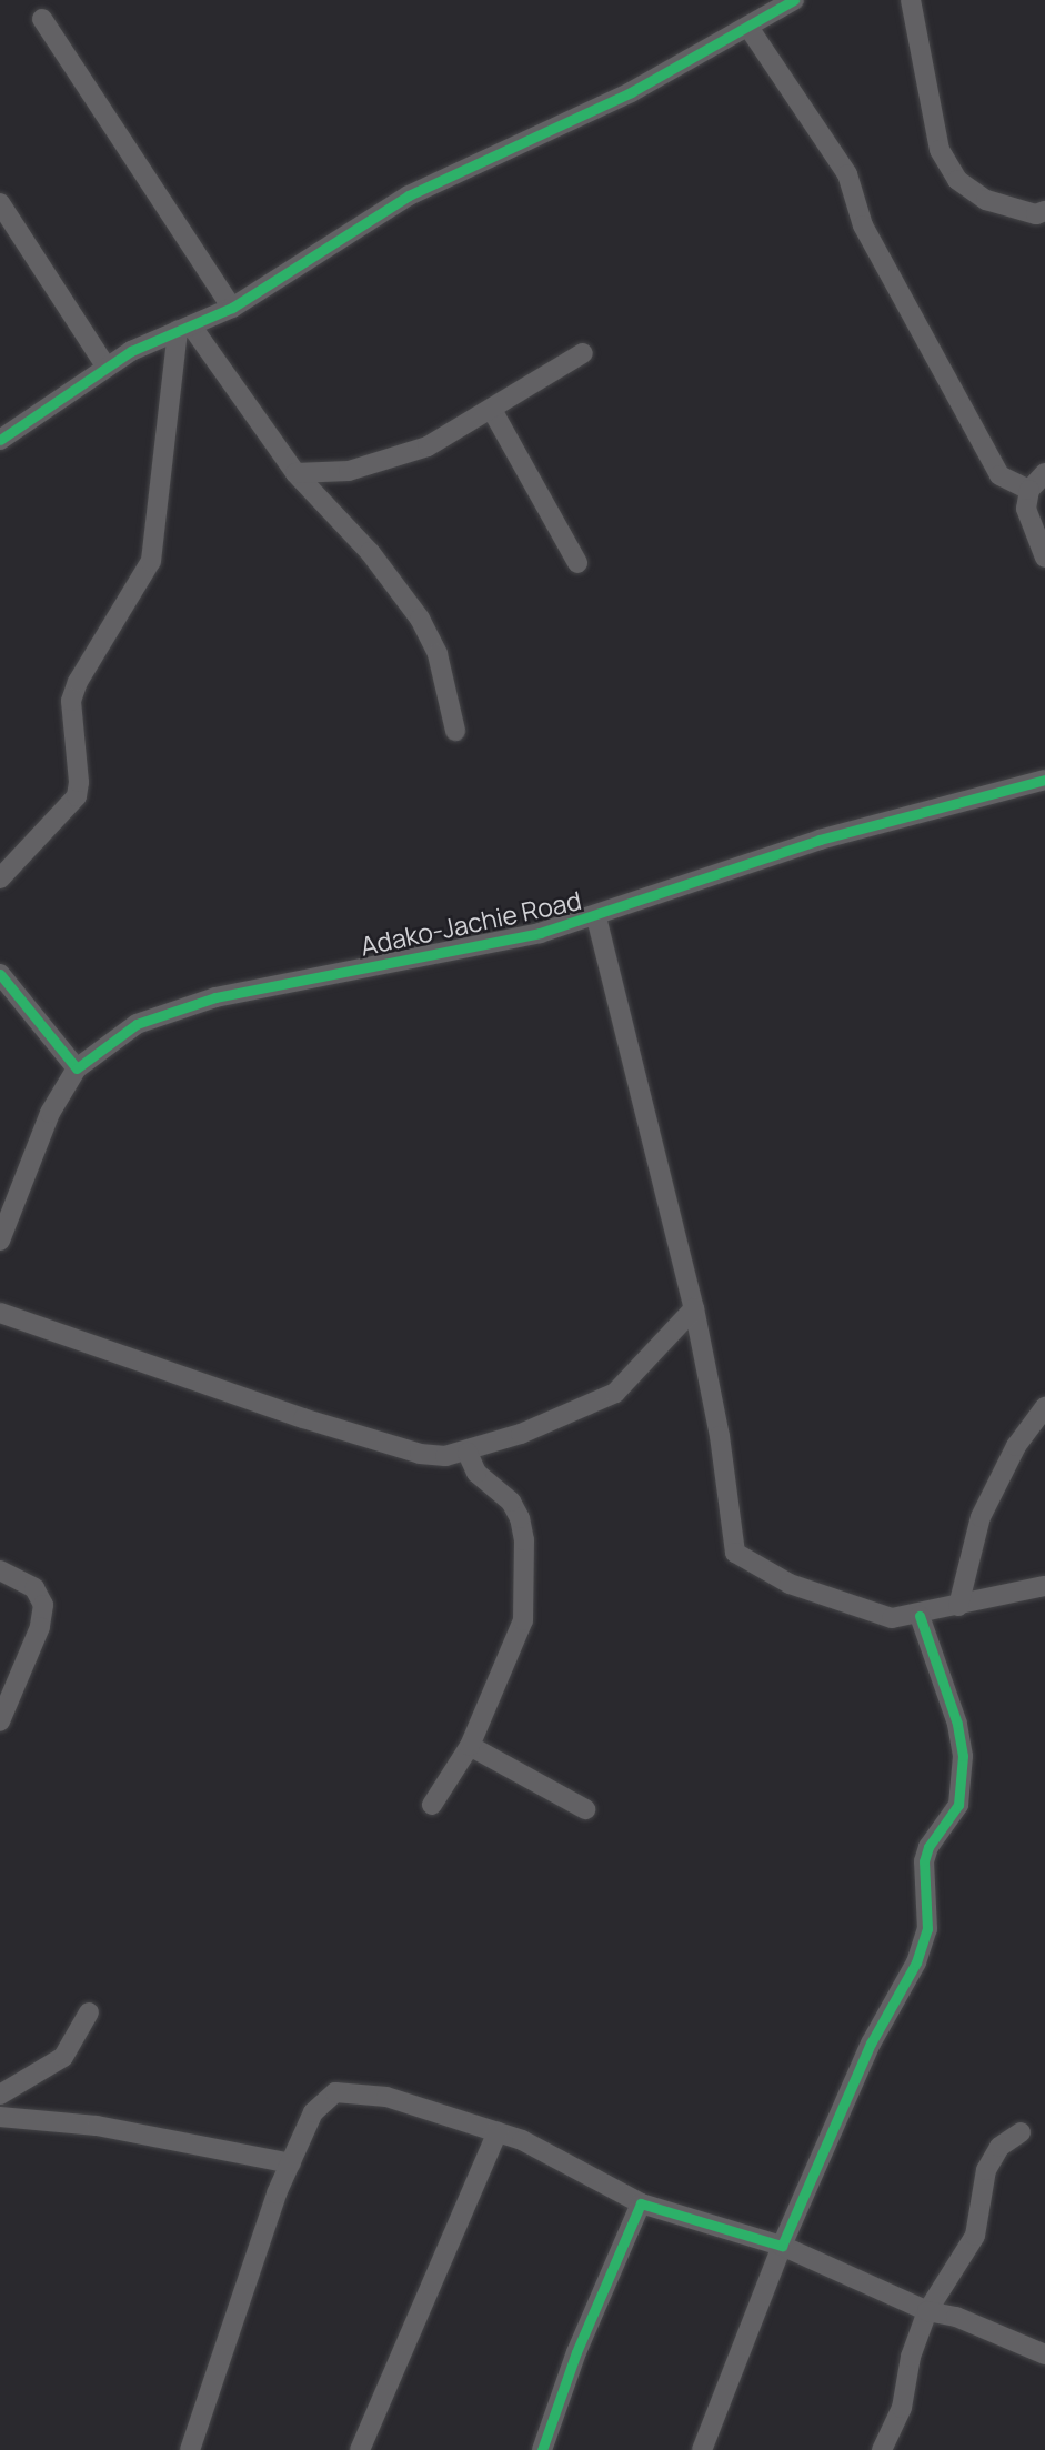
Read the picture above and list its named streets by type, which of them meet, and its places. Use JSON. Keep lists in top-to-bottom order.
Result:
{
  "streets": {
    "street": ["Adako-Jachie Road"]
  }
}
